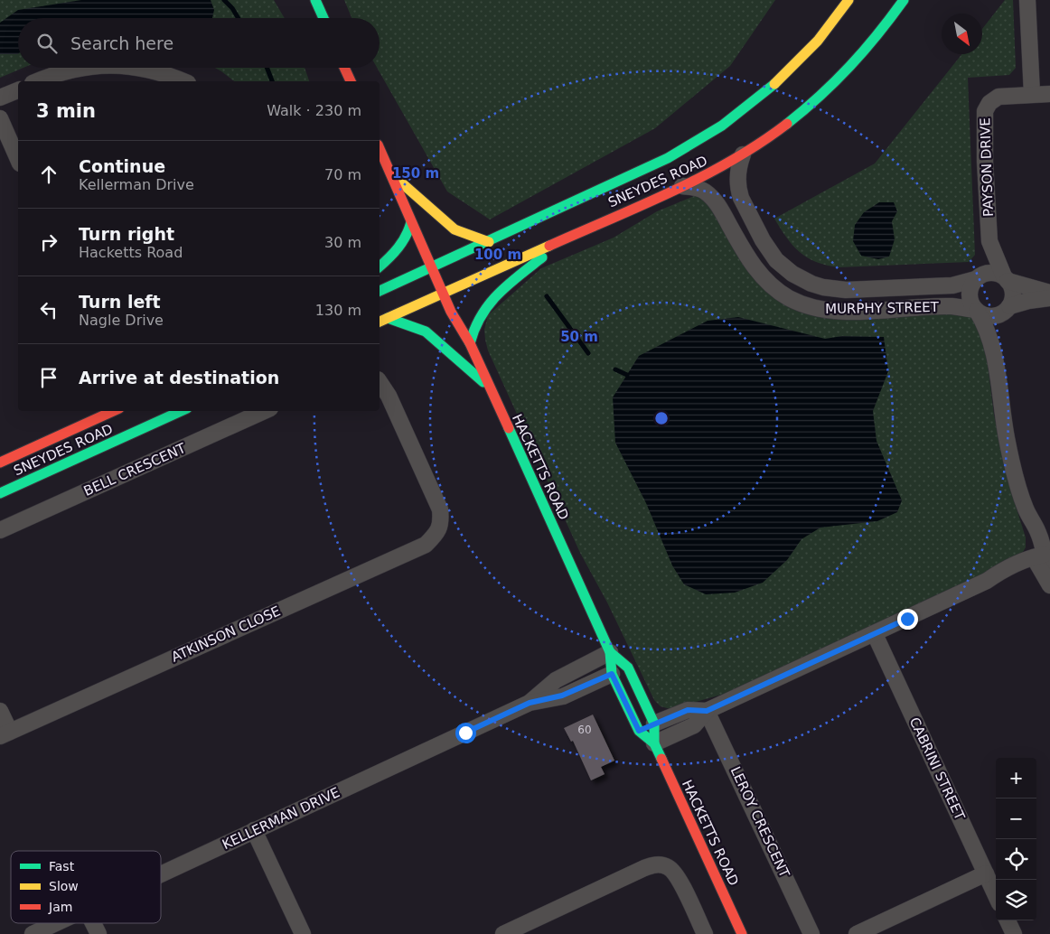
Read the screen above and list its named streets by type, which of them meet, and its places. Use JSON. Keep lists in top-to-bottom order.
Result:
{
  "streets": {
    "main road": ["SNEYDES ROAD", "HACKETTS ROAD"],
    "street": [
      "PAYSON DRIVE",
      "MURPHY STREET",
      "BELL CRESCENT",
      "ATKINSON CLOSE",
      "CABRINI STREET",
      "KELLERMAN DRIVE",
      "LEROY CRESCENT"
    ]
  },
  "crossings": [
    ["PAYSON DRIVE", "MURPHY STREET"],
    ["SNEYDES ROAD", "MURPHY STREET"],
    ["SNEYDES ROAD", "HACKETTS ROAD"],
    ["HACKETTS ROAD", "KELLERMAN DRIVE"]
  ],
  "house_numbers": ["60"],
  "legend": ["Fast", "Slow", "Jam"],
  "north": "bottom right",
  "page": {
    "search": "Search here",
    "heading": ["3 min", "Walk · 230 m"],
    "list": [
      ["Continue", "Kellerman Drive", "70 m"],
      ["Turn right", "Hacketts Road", "30 m"],
      ["Turn left", "Nagle Drive", "130 m"],
      "Arrive at destination"
    ],
    "map_buttons": ["+", "−"]
  },
  "rings": ["150 m", "100 m", "50 m"]
}
